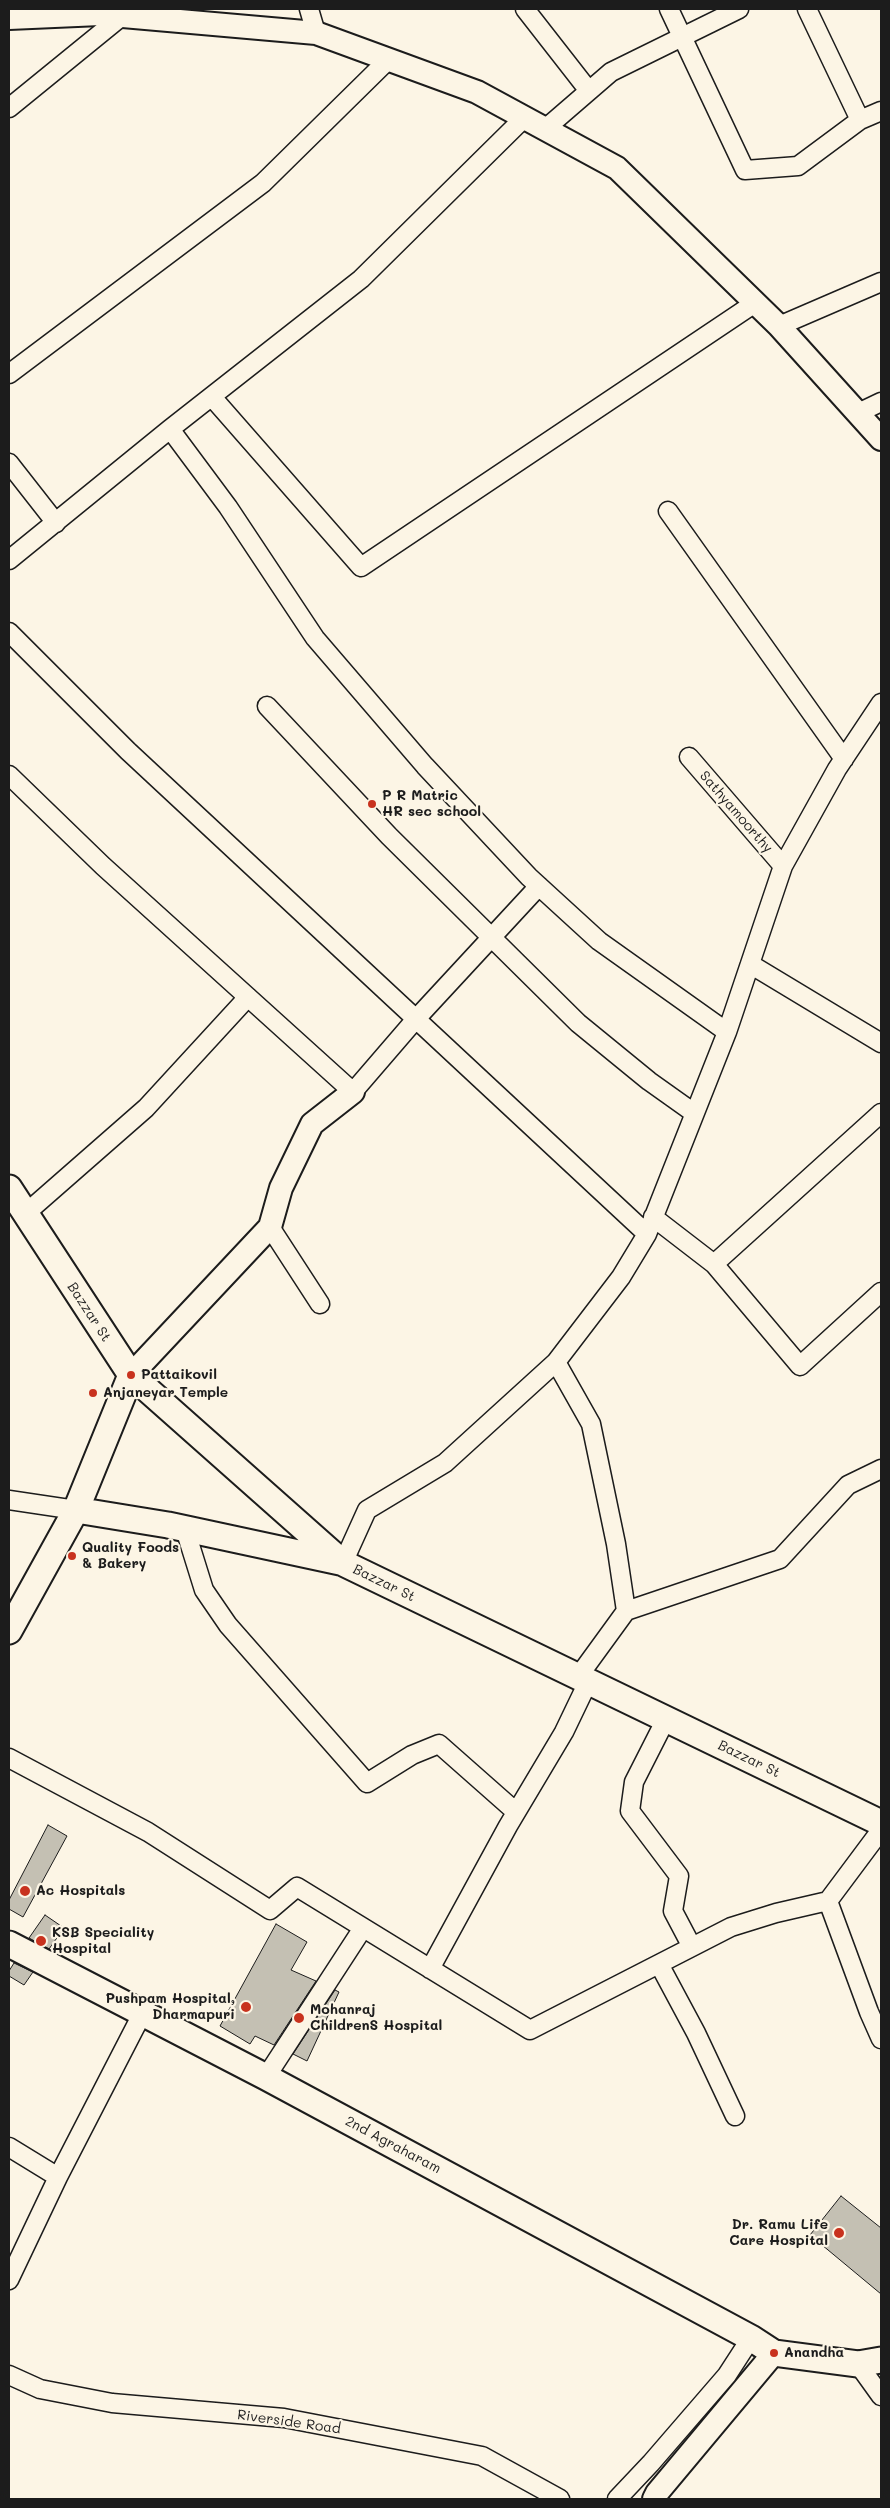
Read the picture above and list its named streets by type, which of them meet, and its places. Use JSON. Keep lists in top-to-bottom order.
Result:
{
  "streets": {
    "main road": ["Bazzar St", "2nd Agraharam"],
    "street": ["Sathyamoorthy", "Riverside Road"]
  },
  "places": [
    "P R Matric HR sec school",
    "Pattaikovil",
    "Anjaneyar Temple",
    "Quality Foods & Bakery",
    "Ac Hospitals",
    "KSB Speciality Hospital",
    "Pushpam Hospital, Dharmapuri",
    "Mohanraj ChildrenS Hospital",
    "Dr. Ramu Life Care Hospital",
    "Anandha"
  ]
}
